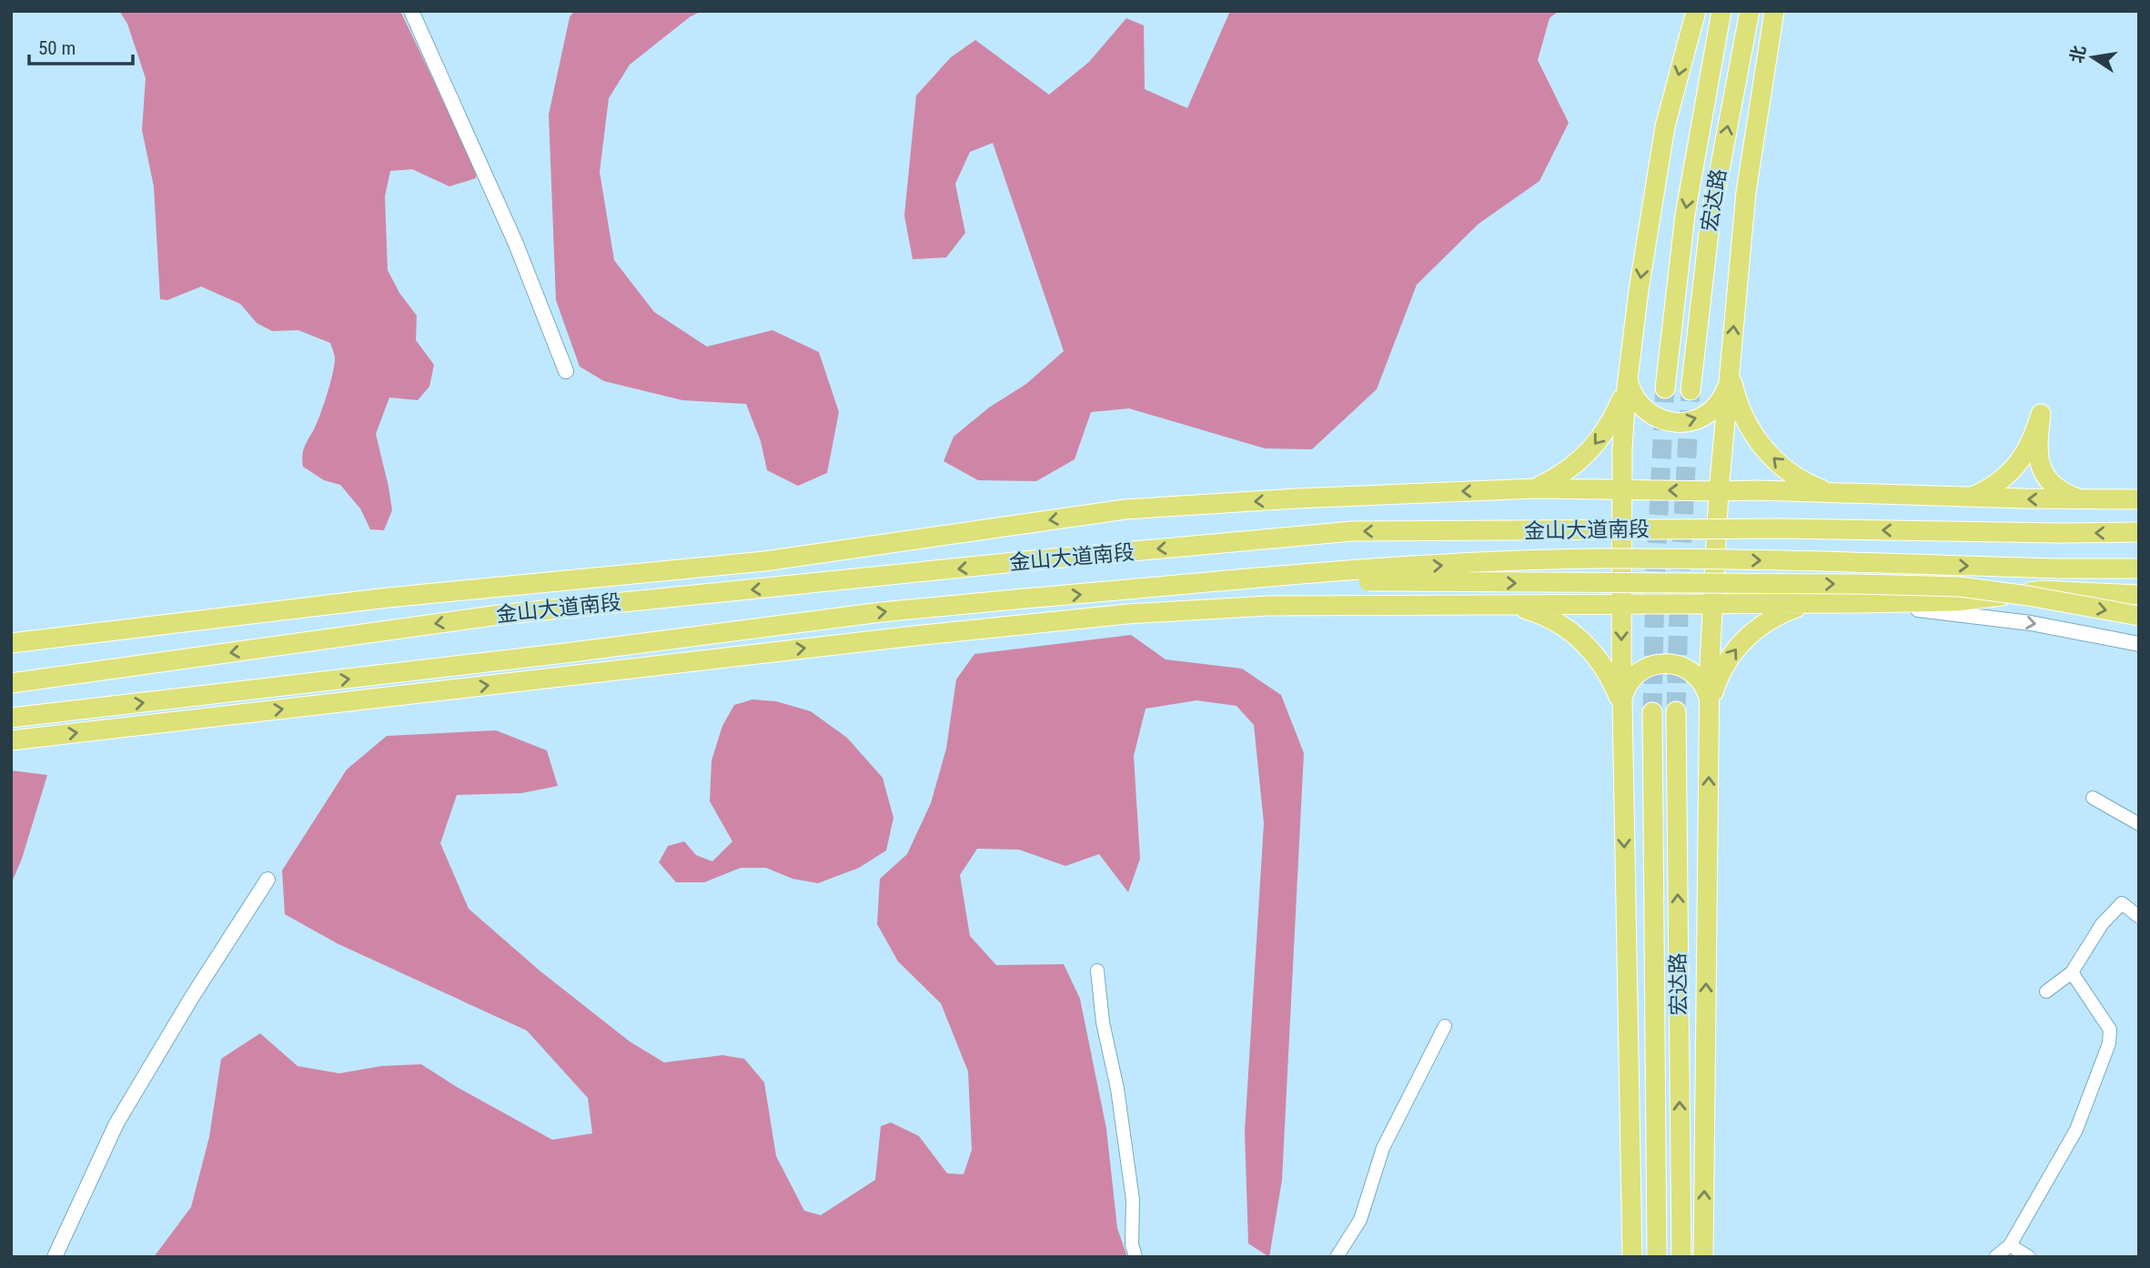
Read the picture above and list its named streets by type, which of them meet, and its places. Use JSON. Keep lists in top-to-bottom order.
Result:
{
  "streets": {
    "main road": ["宏达路", "金山大道南段"]
  },
  "scale_bar": "50 m",
  "north": "left"
}
